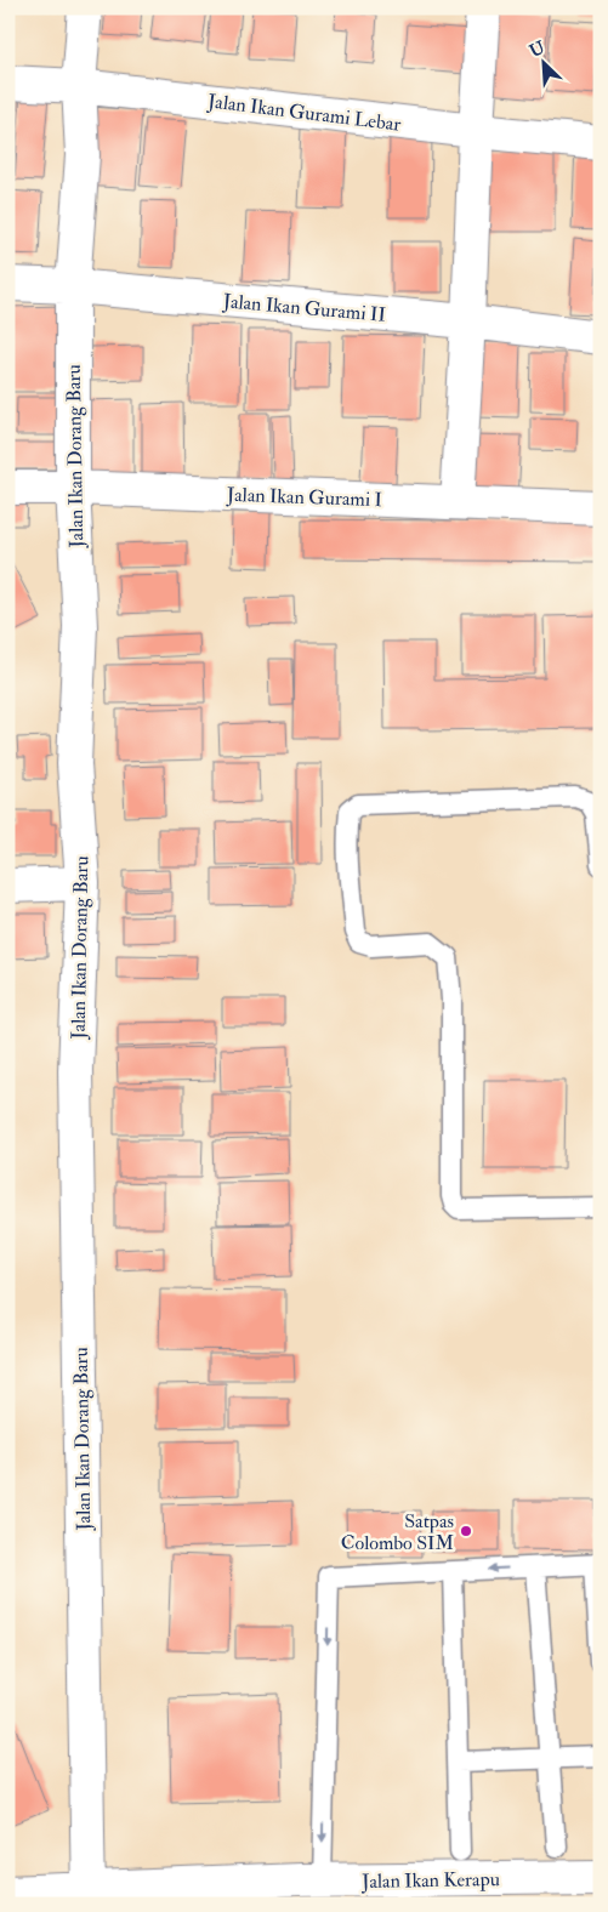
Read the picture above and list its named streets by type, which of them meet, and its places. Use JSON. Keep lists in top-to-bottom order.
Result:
{
  "streets": {
    "street": [
      "Jalan Ikan Gurami Lebar",
      "Jalan Ikan Gurami II",
      "Jalan Ikan Dorang Baru",
      "Jalan Ikan Gurami I",
      "Jalan Ikan Kerapu"
    ]
  },
  "crossings": [
    ["Jalan Ikan Gurami Lebar", "Jalan Ikan Dorang Baru"],
    ["Jalan Ikan Gurami II", "Jalan Ikan Dorang Baru"],
    ["Jalan Ikan Dorang Baru", "Jalan Ikan Gurami I"],
    ["Jalan Ikan Dorang Baru", "Jalan Ikan Kerapu"]
  ],
  "places": ["Satpas Colombo SIM"],
  "north": "top left"
}
